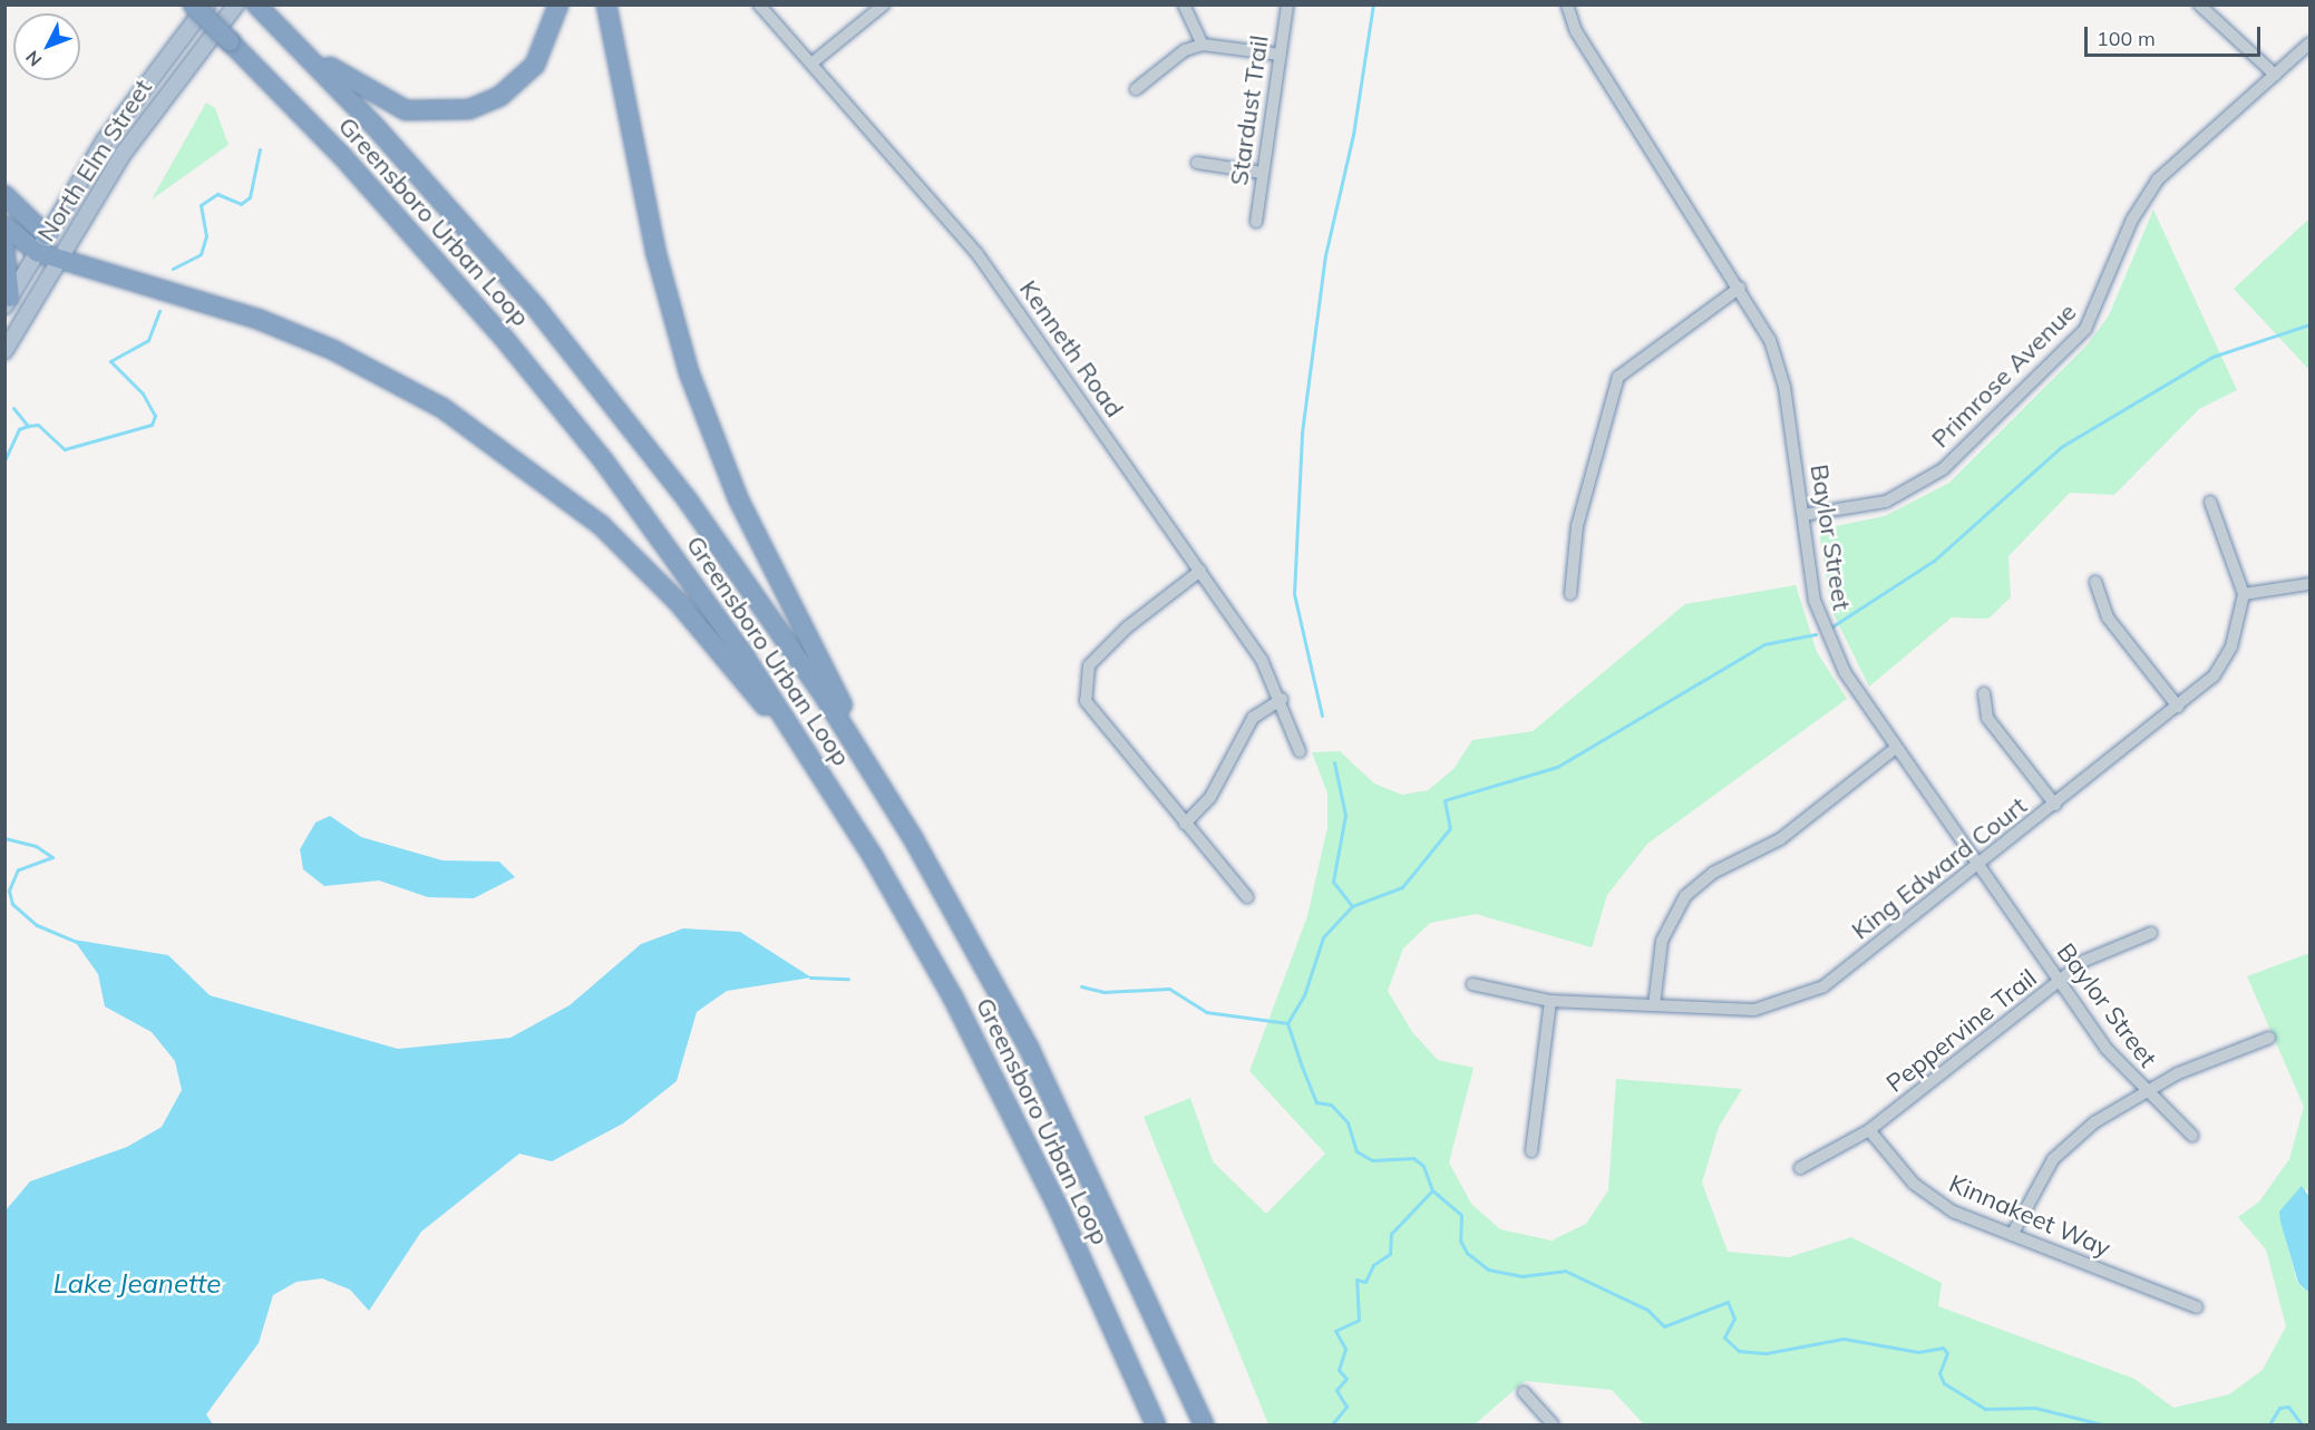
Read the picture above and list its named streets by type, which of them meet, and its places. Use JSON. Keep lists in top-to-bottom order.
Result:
{
  "streets": {
    "highway": ["Greensboro Urban Loop"],
    "main road": ["North Elm Street"],
    "street": [
      "Stardust Trail",
      "Kenneth Road",
      "Primrose Avenue",
      "Baylor Street",
      "King Edward Court",
      "Peppervine Trail",
      "Kinnakeet Way"
    ]
  },
  "crossings": [
    ["Primrose Avenue", "Baylor Street"],
    ["Baylor Street", "King Edward Court"],
    ["Baylor Street", "Peppervine Trail"],
    ["Peppervine Trail", "Kinnakeet Way"]
  ],
  "water": ["Lake Jeanette"],
  "scale_bar": "100 m",
  "north": "bottom left"
}
